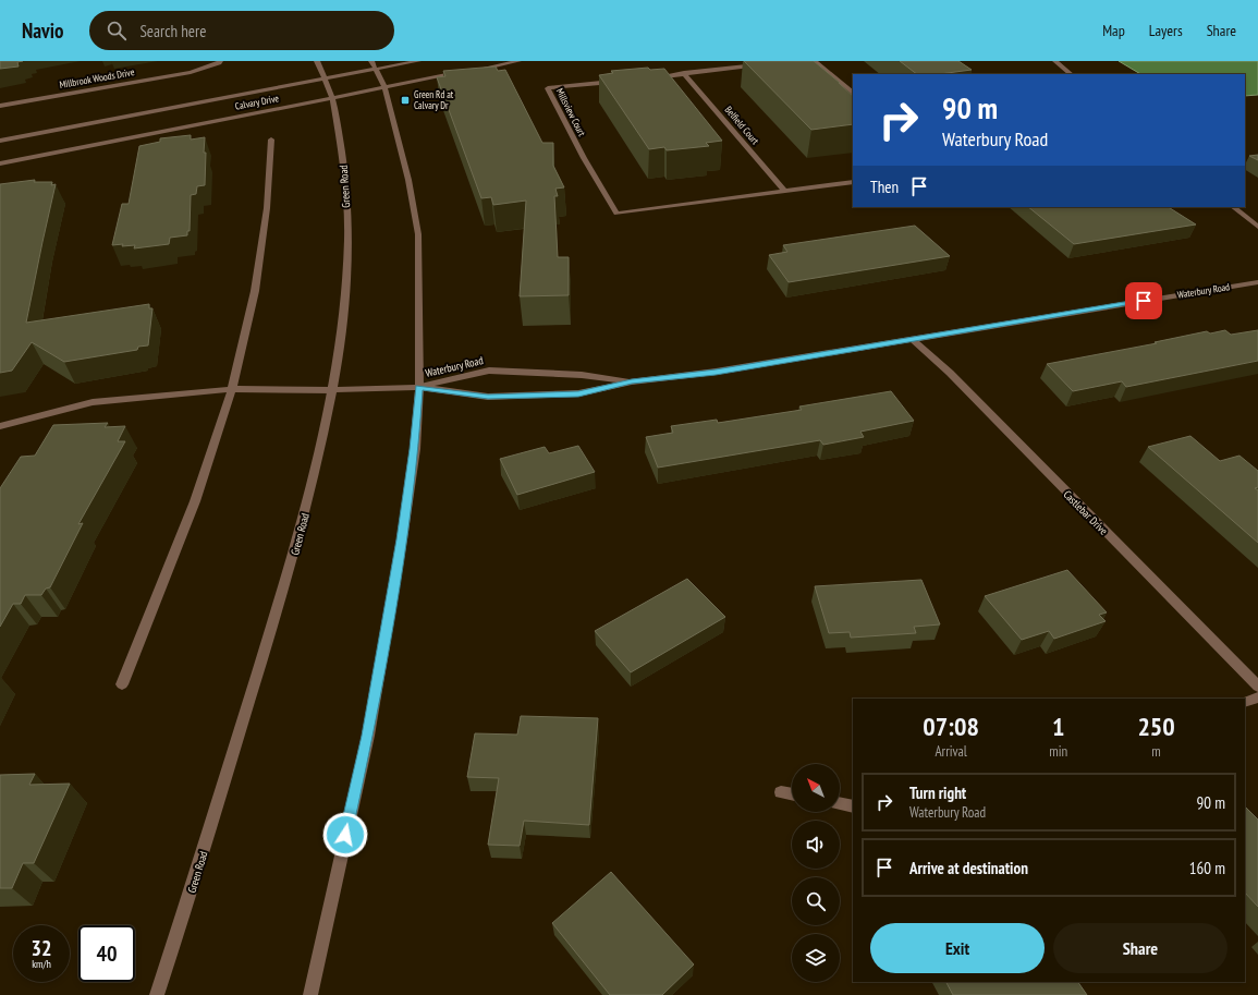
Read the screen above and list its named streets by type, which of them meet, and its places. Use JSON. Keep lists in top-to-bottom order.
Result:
{
  "streets": {
    "street": [
      "Millbrook Woods Drive",
      "Calvary Drive",
      "Millsview Court",
      "Belfield Court",
      "Green Road",
      "Waterbury Road",
      "Castlebar Drive"
    ]
  },
  "crossings": [
    ["Calvary Drive", "Green Road"],
    ["Millsview Court", "Belfield Court"],
    ["Waterbury Road", "Castlebar Drive"]
  ],
  "places": {
    "transit": ["Green Rd at Calvary Dr"]
  },
  "north": "top left",
  "page": {
    "header": "Navio",
    "search": "Search here",
    "nav": ["Map", "Layers", "Share"],
    "turn": ["90 m", "Waterbury Road"],
    "then": "Then",
    "eta": [
      "07:08",
      "Arrival",
      "1",
      "min",
      "250",
      "m"
    ],
    "list": [
      {
        "name": "Turn right",
        "note": "Waterbury Road",
        "value": "90 m"
      },
      {
        "name": "Arrive at destination",
        "value": "160 m"
      }
    ],
    "buttons": ["Exit", "Share"],
    "speed": "32 km/h",
    "limit": "40"
  }
}
